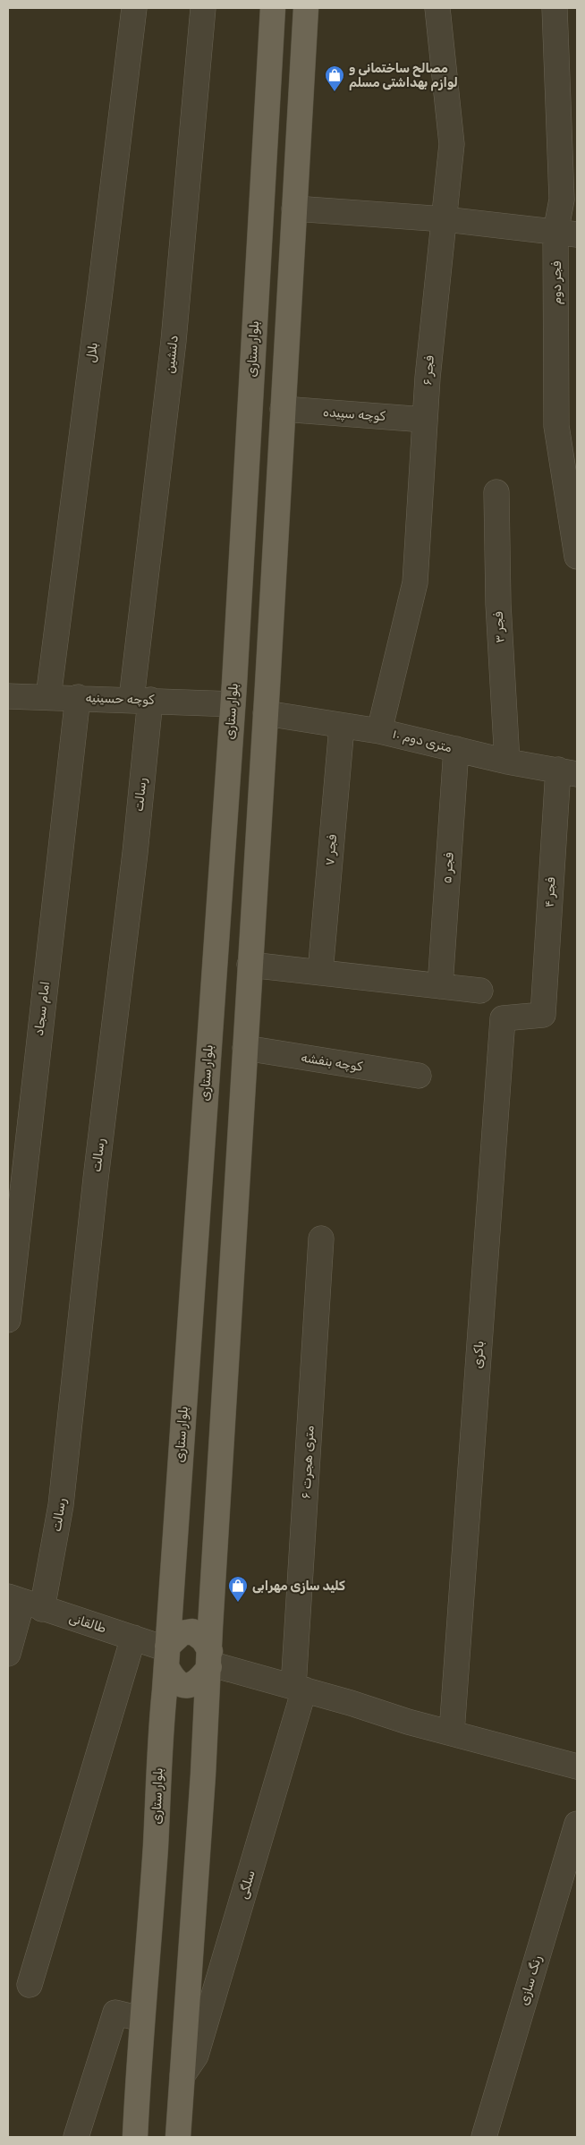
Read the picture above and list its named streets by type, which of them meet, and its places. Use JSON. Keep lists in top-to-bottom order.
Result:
{
  "streets": {
    "main road": ["بلوار ستاری"],
    "street": [
      "فجر دوم",
      "بلال",
      "دلنشین",
      "فجر ۶",
      "کوچه سپیده",
      "فجر ۳",
      "کوچه حسینیه",
      "۱۰ متری دوم",
      "رسالت",
      "فجر ۷",
      "فجر ۵",
      "فجر ۴",
      "امام سجاد",
      "کوچه بنفشه",
      "باکری",
      "۶ متری هجرت",
      "طالقانی",
      "سلگی",
      "رنگ سازی"
    ]
  },
  "crossings": [
    ["بلوار ستاری", "کوچه حسینیه"],
    ["بلوار ستاری", "طالقانی"],
    ["بلال", "کوچه حسینیه"],
    ["دلنشین", "کوچه حسینیه"],
    ["دلنشین", "رسالت"],
    ["فجر ۶", "کوچه سپیده"],
    ["فجر ۶", "۱۰ متری دوم"],
    ["فجر ۳", "۱۰ متری دوم"],
    ["کوچه حسینیه", "رسالت"],
    ["کوچه حسینیه", "امام سجاد"],
    ["۱۰ متری دوم", "فجر ۷"],
    ["۱۰ متری دوم", "فجر ۵"],
    ["۱۰ متری دوم", "فجر ۴"],
    ["رسالت", "طالقانی"],
    ["فجر ۴", "باکری"],
    ["۶ متری هجرت", "سلگی"]
  ],
  "places": {
    "shop": ["مصالح ساختمانی و لوازم بهداشتی مسلم", "کلید سازی مهرابی"]
  }
}
